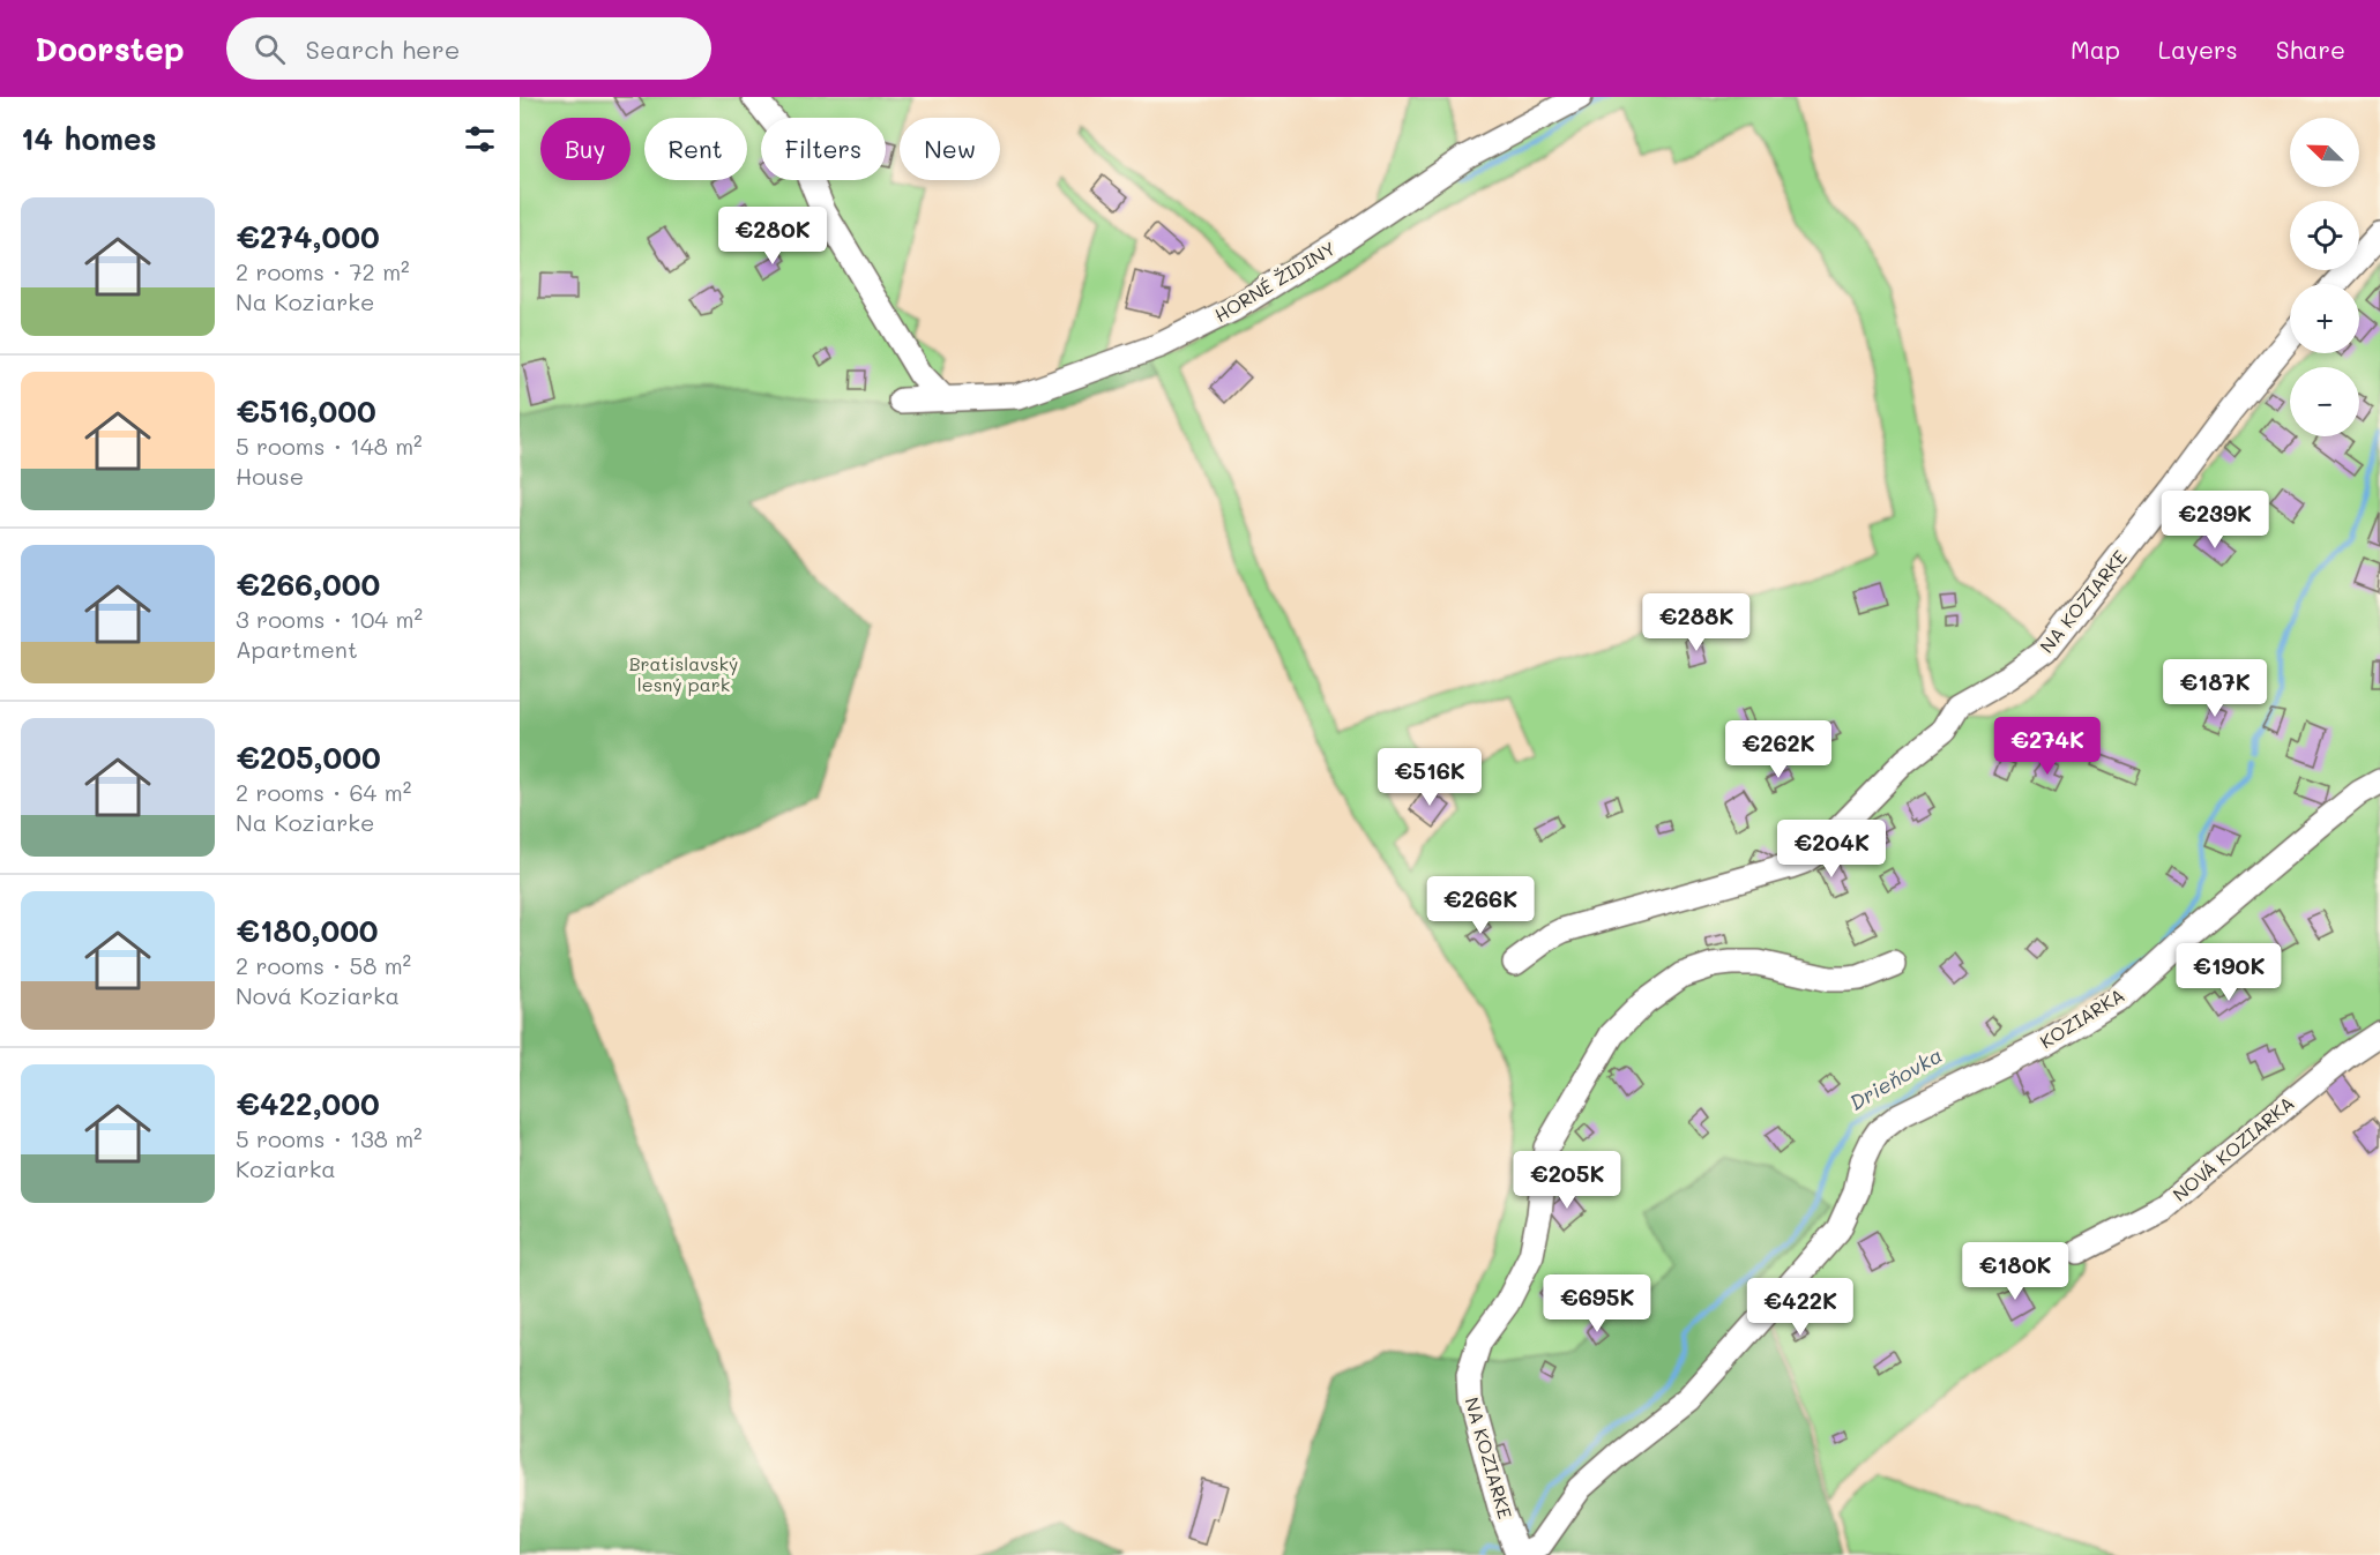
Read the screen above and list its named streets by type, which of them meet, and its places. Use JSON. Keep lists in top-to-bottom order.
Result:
{
  "streets": {
    "street": [
      "HORNÉ ŽIDINY",
      "NA KOZIARKE",
      "KOZIARKA",
      "NOVÁ KOZIARKA"
    ]
  },
  "crossings": [
    ["NA KOZIARKE", "KOZIARKA"]
  ],
  "water": ["Drieňovka"],
  "parks": ["Bratislavský lesný park"],
  "north": "top left",
  "page": {
    "header": "Doorstep",
    "search": "Search here",
    "nav": ["Map", "Layers", "Share"],
    "heading": "14 homes",
    "map_buttons": ["+", "−"],
    "chip": [
      "Buy",
      "Rent",
      "Filters",
      "New"
    ],
    "list": [
      {
        "name": "€274,000",
        "note": "2 rooms · 72 m² · Na Koziarke"
      },
      {
        "name": "€516,000",
        "note": "5 rooms · 148 m² · House"
      },
      {
        "name": "€266,000",
        "note": "3 rooms · 104 m² · Apartment"
      },
      {
        "name": "€205,000",
        "note": "2 rooms · 64 m² · Na Koziarke"
      },
      {
        "name": "€180,000",
        "note": "2 rooms · 58 m² · Nová Koziarka"
      },
      {
        "name": "€422,000",
        "note": "5 rooms · 138 m² · Koziarka"
      }
    ],
    "price": [
      "€280K",
      "€239K",
      "€288K",
      "€187K",
      "€274K",
      "€262K",
      "€516K",
      "€204K",
      "€266K",
      "€190K",
      "€205K",
      "€180K",
      "€695K",
      "€422K"
    ]
  }
}
